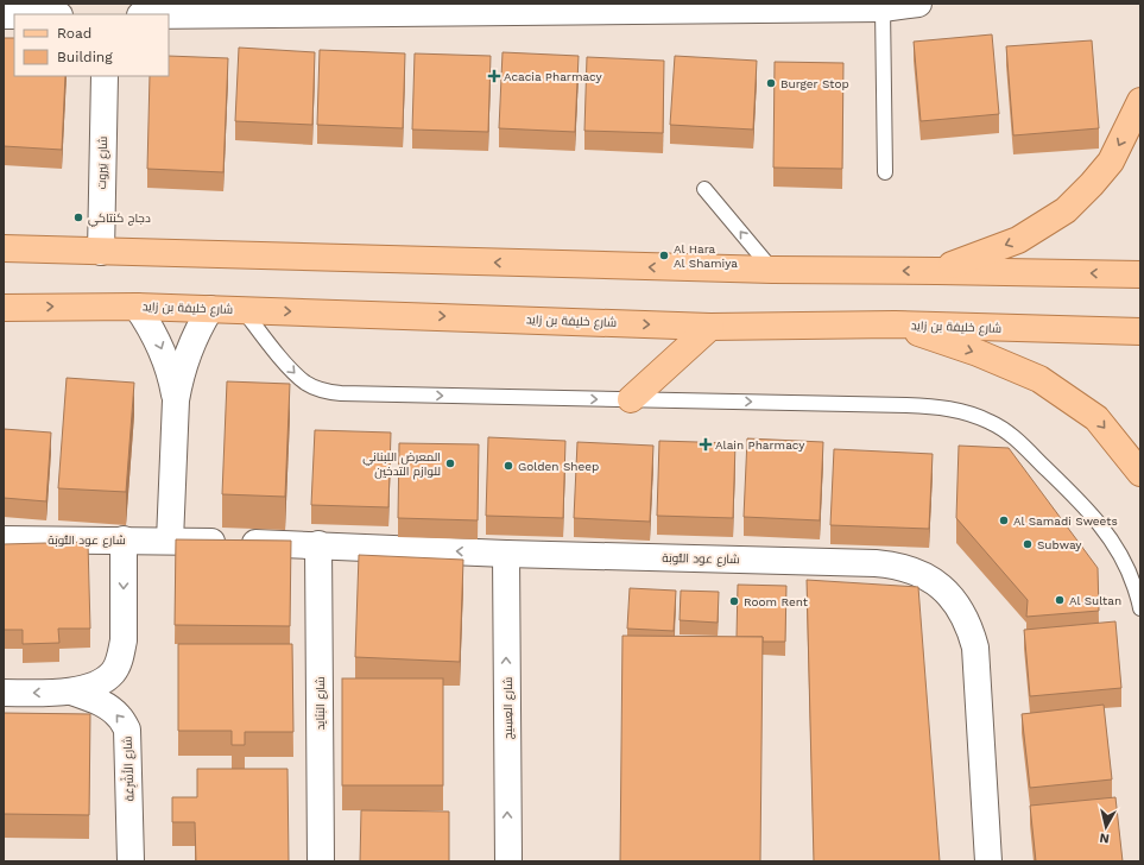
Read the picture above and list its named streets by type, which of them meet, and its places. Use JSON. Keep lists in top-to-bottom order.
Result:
{
  "streets": {
    "main road": ["شارع خليفة بن زايد"],
    "street": [
      "شارع بَيروت",
      "شارع عود التُّوبَة",
      "شارع البَنَايِد",
      "شارع العِسِيج",
      "شارع الأَشْرِعَة"
    ]
  },
  "crossings": [
    ["شارع عود التُّوبَة", "شارع البَنَايِد"],
    ["شارع عود التُّوبَة", "شارع العِسِيج"]
  ],
  "one_way": ["شارع العِسِيج"],
  "places": {
    "health": ["Acacia Pharmacy", "Alain Pharmacy"],
    "other": [
      "Burger Stop",
      "دجاج كنتاكي",
      "Al Hara Al Shamiya",
      "المعرض اللبناني للوازم التدخين",
      "Golden Sheep",
      "Al Samadi Sweets",
      "Subway",
      "Al Sultan",
      "Room Rent"
    ]
  },
  "legend": ["Road", "Building"],
  "north": "bottom"
}
